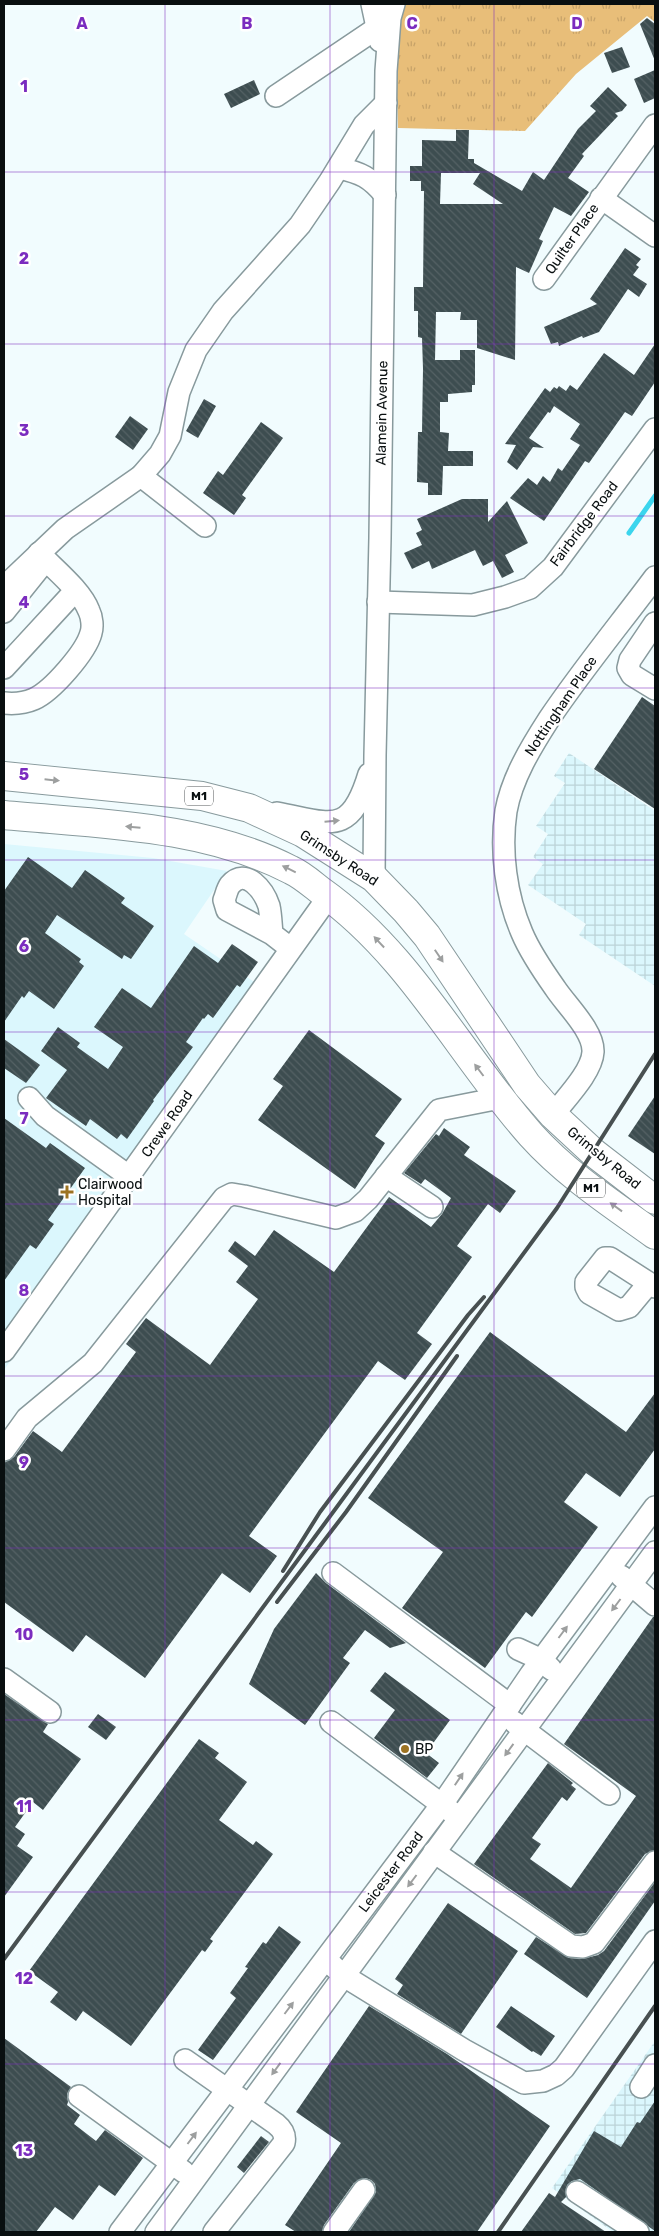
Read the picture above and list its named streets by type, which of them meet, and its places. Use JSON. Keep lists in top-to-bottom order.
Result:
{
  "streets": {
    "highway": ["M1", "Grimsby Road"],
    "street": [
      "Quilter Place",
      "Alamein Avenue",
      "Fairbridge Road",
      "Nottingham Place",
      "Crewe Road",
      "Leicester Road"
    ]
  },
  "crossings": [
    ["Alamein Avenue", "Fairbridge Road"],
    ["Alamein Avenue", "Grimsby Road"],
    ["Nottingham Place", "Grimsby Road"],
    ["M1", "Crewe Road"]
  ],
  "places": {
    "health": ["Clairwood Hospital"],
    "other": ["BP"]
  },
  "grid": {
    "columns": [
      "A",
      "B",
      "C",
      "D"
    ],
    "rows": [
      "1",
      "2",
      "3",
      "4",
      "5",
      "6",
      "7",
      "8",
      "9",
      "10",
      "11",
      "12",
      "13"
    ]
  }
}
